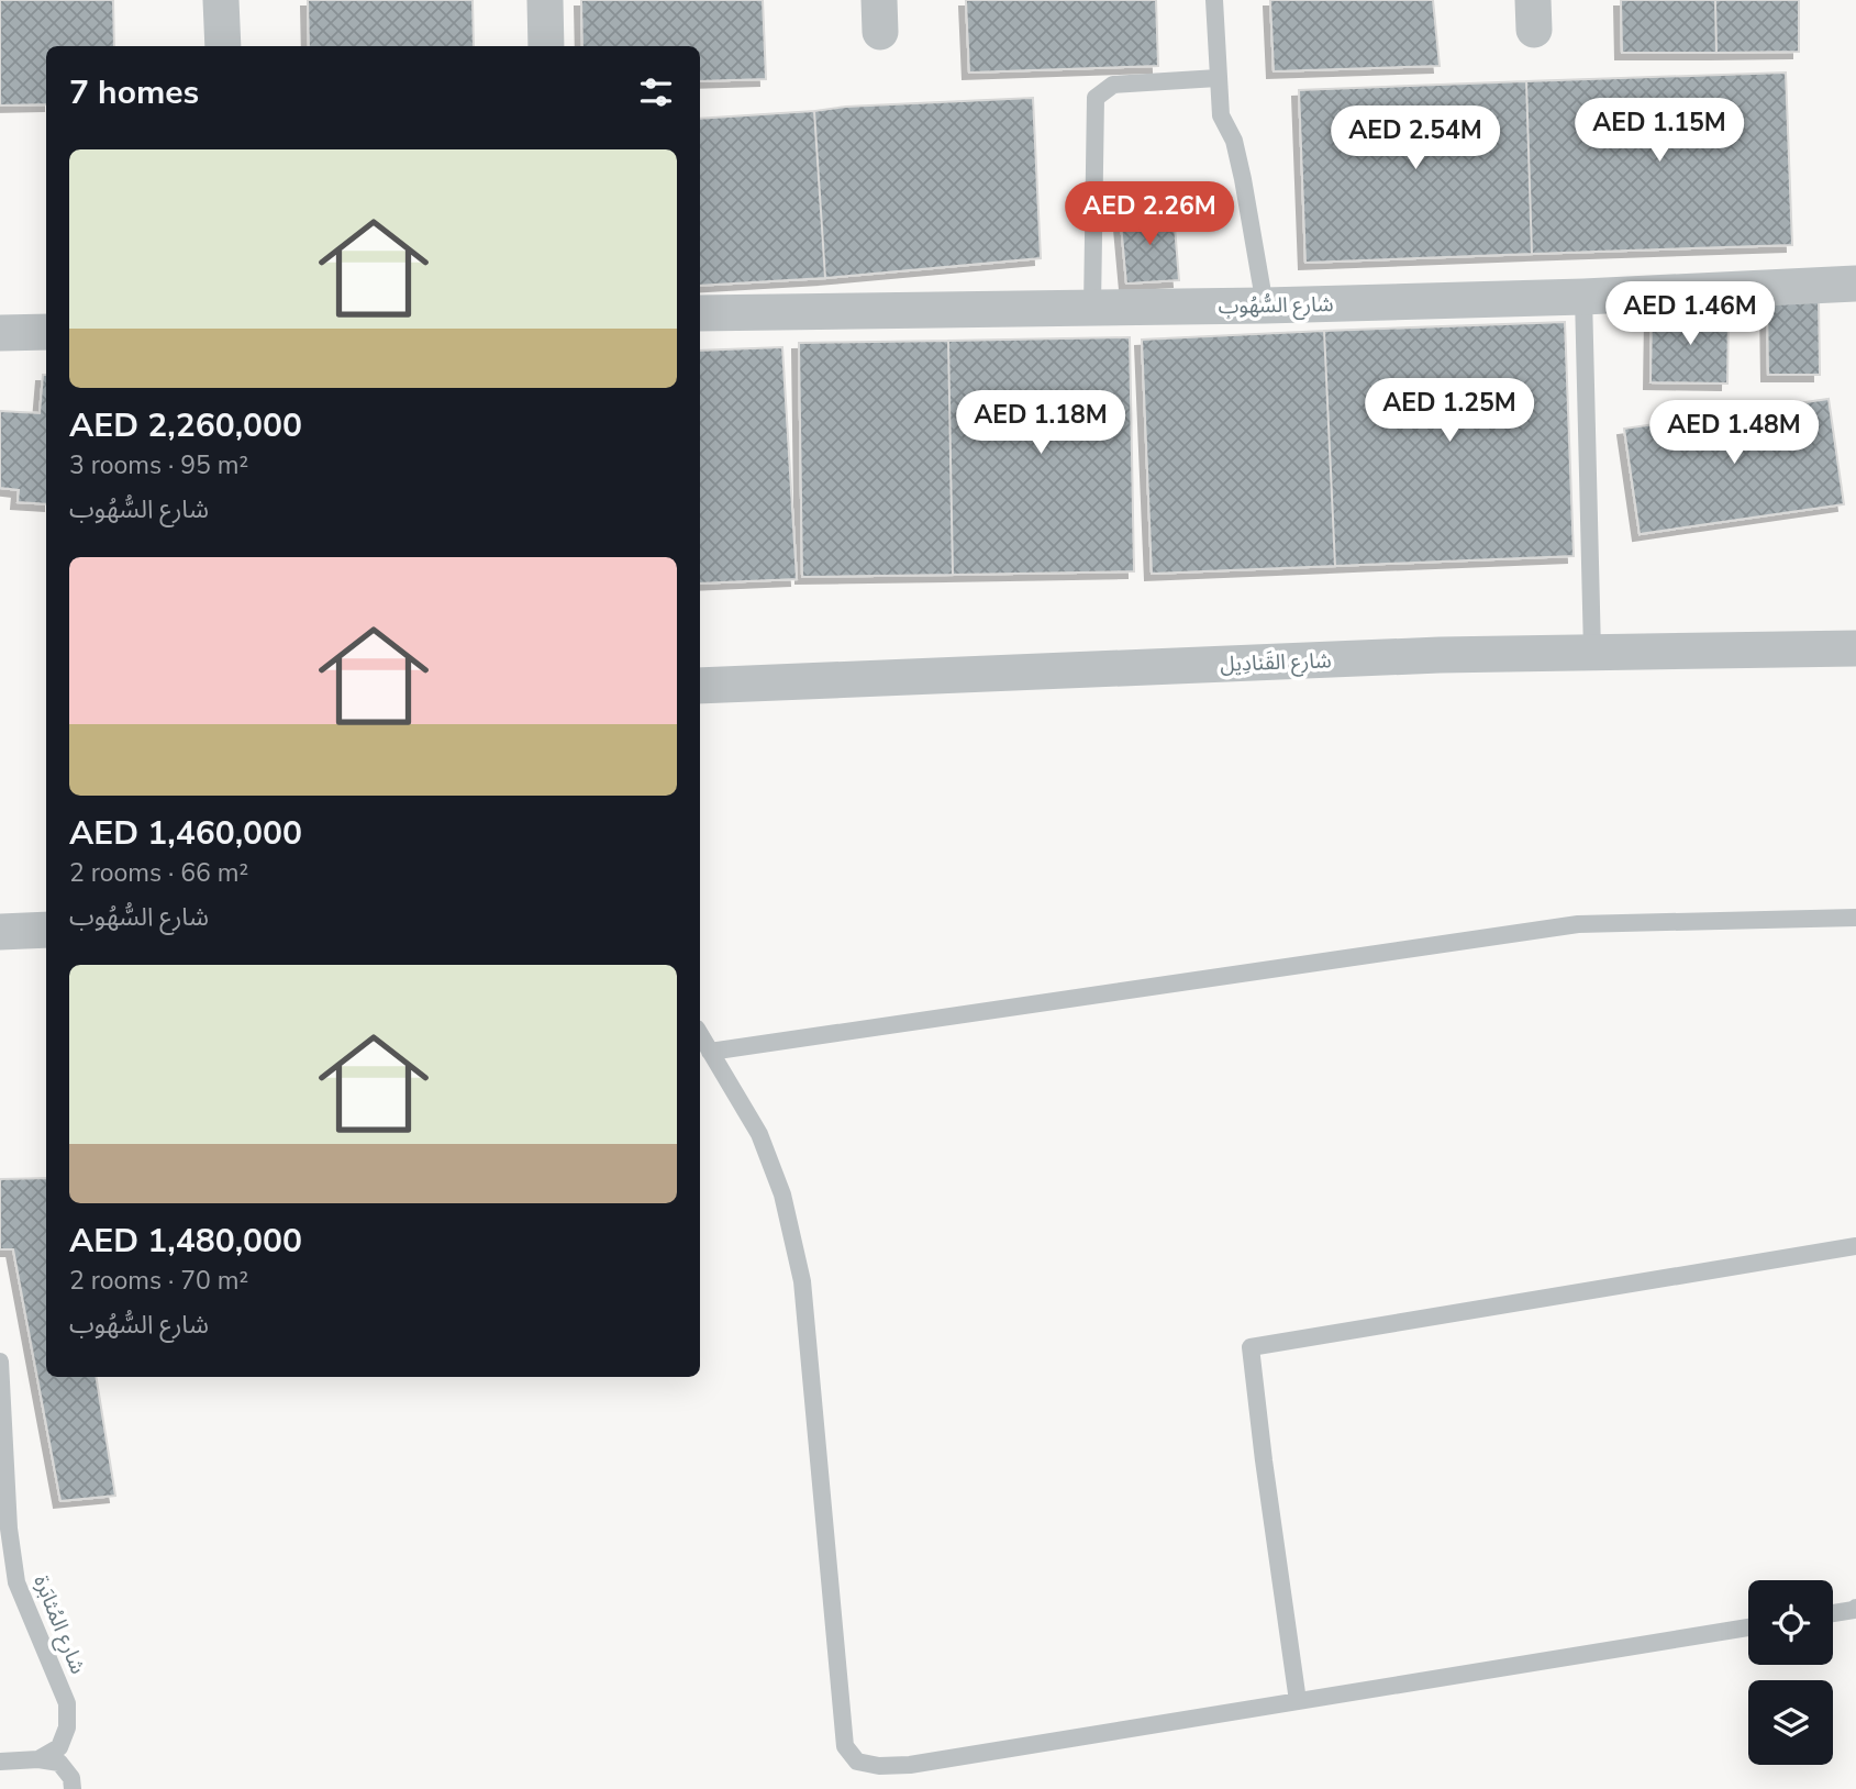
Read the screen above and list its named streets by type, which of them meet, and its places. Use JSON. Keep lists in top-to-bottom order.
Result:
{
  "streets": {
    "street": ["شارع السُّهُوب", "شارع القَنادِيل"],
    "lane": ["شارع المُثابَرة"]
  },
  "page": {
    "heading": "7 homes",
    "price": [
      "AED 1.15M",
      "AED 2.54M",
      "AED 2.26M",
      "AED 1.46M",
      "AED 1.25M",
      "AED 1.18M",
      "AED 1.48M"
    ],
    "list": [
      {
        "name": "AED 2,260,000",
        "note": "3 rooms · 95 m² · شارع السُّهُوب"
      },
      {
        "name": "AED 1,460,000",
        "note": "2 rooms · 66 m² · شارع السُّهُوب"
      },
      {
        "name": "AED 1,480,000",
        "note": "2 rooms · 70 m² · شارع السُّهُوب"
      }
    ]
  }
}
